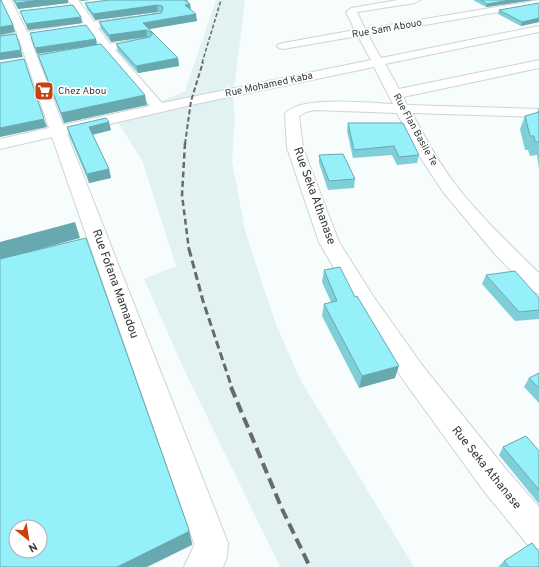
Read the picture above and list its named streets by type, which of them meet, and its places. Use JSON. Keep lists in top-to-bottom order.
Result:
{
  "streets": {
    "street": [
      "Rue Sam Abouo",
      "Rue Mohamed Kaba",
      "Rue Flan Basile Te",
      "Rue Seka Athanase",
      "Rue Fofana Mamadou"
    ]
  },
  "crossings": [
    ["Rue Sam Abouo", "Rue Flan Basile Te"],
    ["Rue Mohamed Kaba", "Rue Flan Basile Te"],
    ["Rue Mohamed Kaba", "Rue Fofana Mamadou"],
    ["Rue Flan Basile Te", "Rue Seka Athanase"]
  ],
  "places": {
    "supermarket": ["Chez Abou"]
  },
  "north": "bottom right"
}
